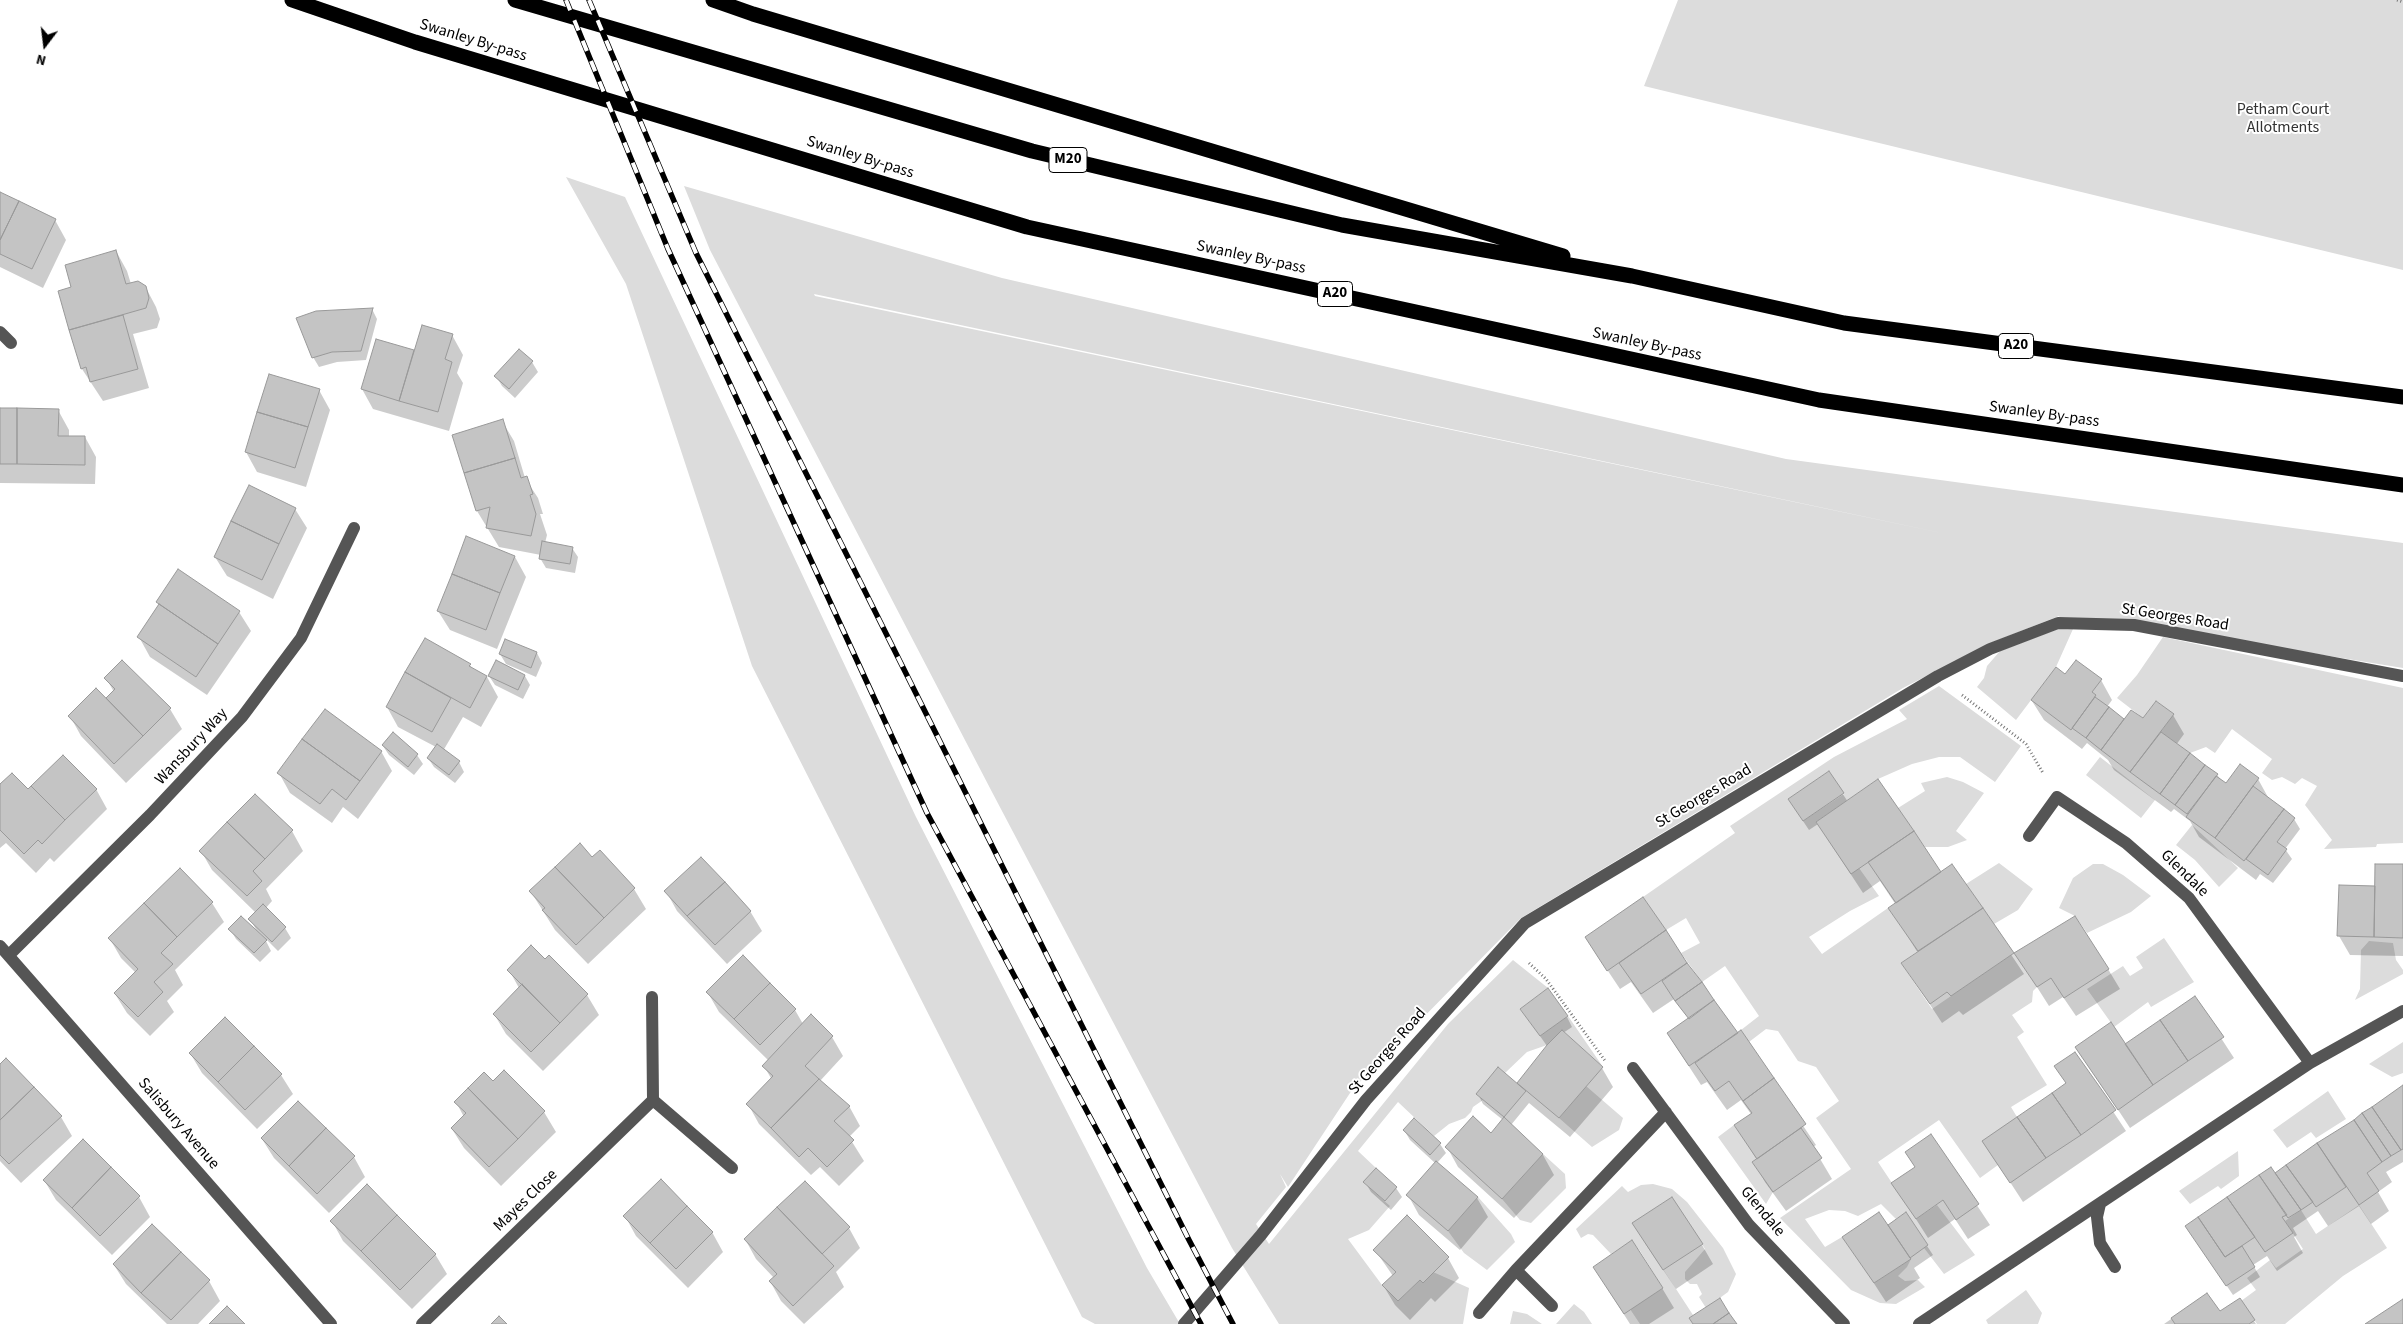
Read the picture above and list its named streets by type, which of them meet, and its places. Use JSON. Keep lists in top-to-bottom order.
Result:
{
  "streets": {
    "highway": ["Swanley By-pass", "M20", "A20"],
    "street": [
      "St Georges Road",
      "Wansbury Way",
      "Glendale",
      "Salisbury Avenue",
      "Mayes Close"
    ]
  },
  "crossings": [
    ["M20", "A20"],
    ["Wansbury Way", "Salisbury Avenue"]
  ],
  "parks": ["Petham Court Allotments"],
  "north": "bottom"
}
